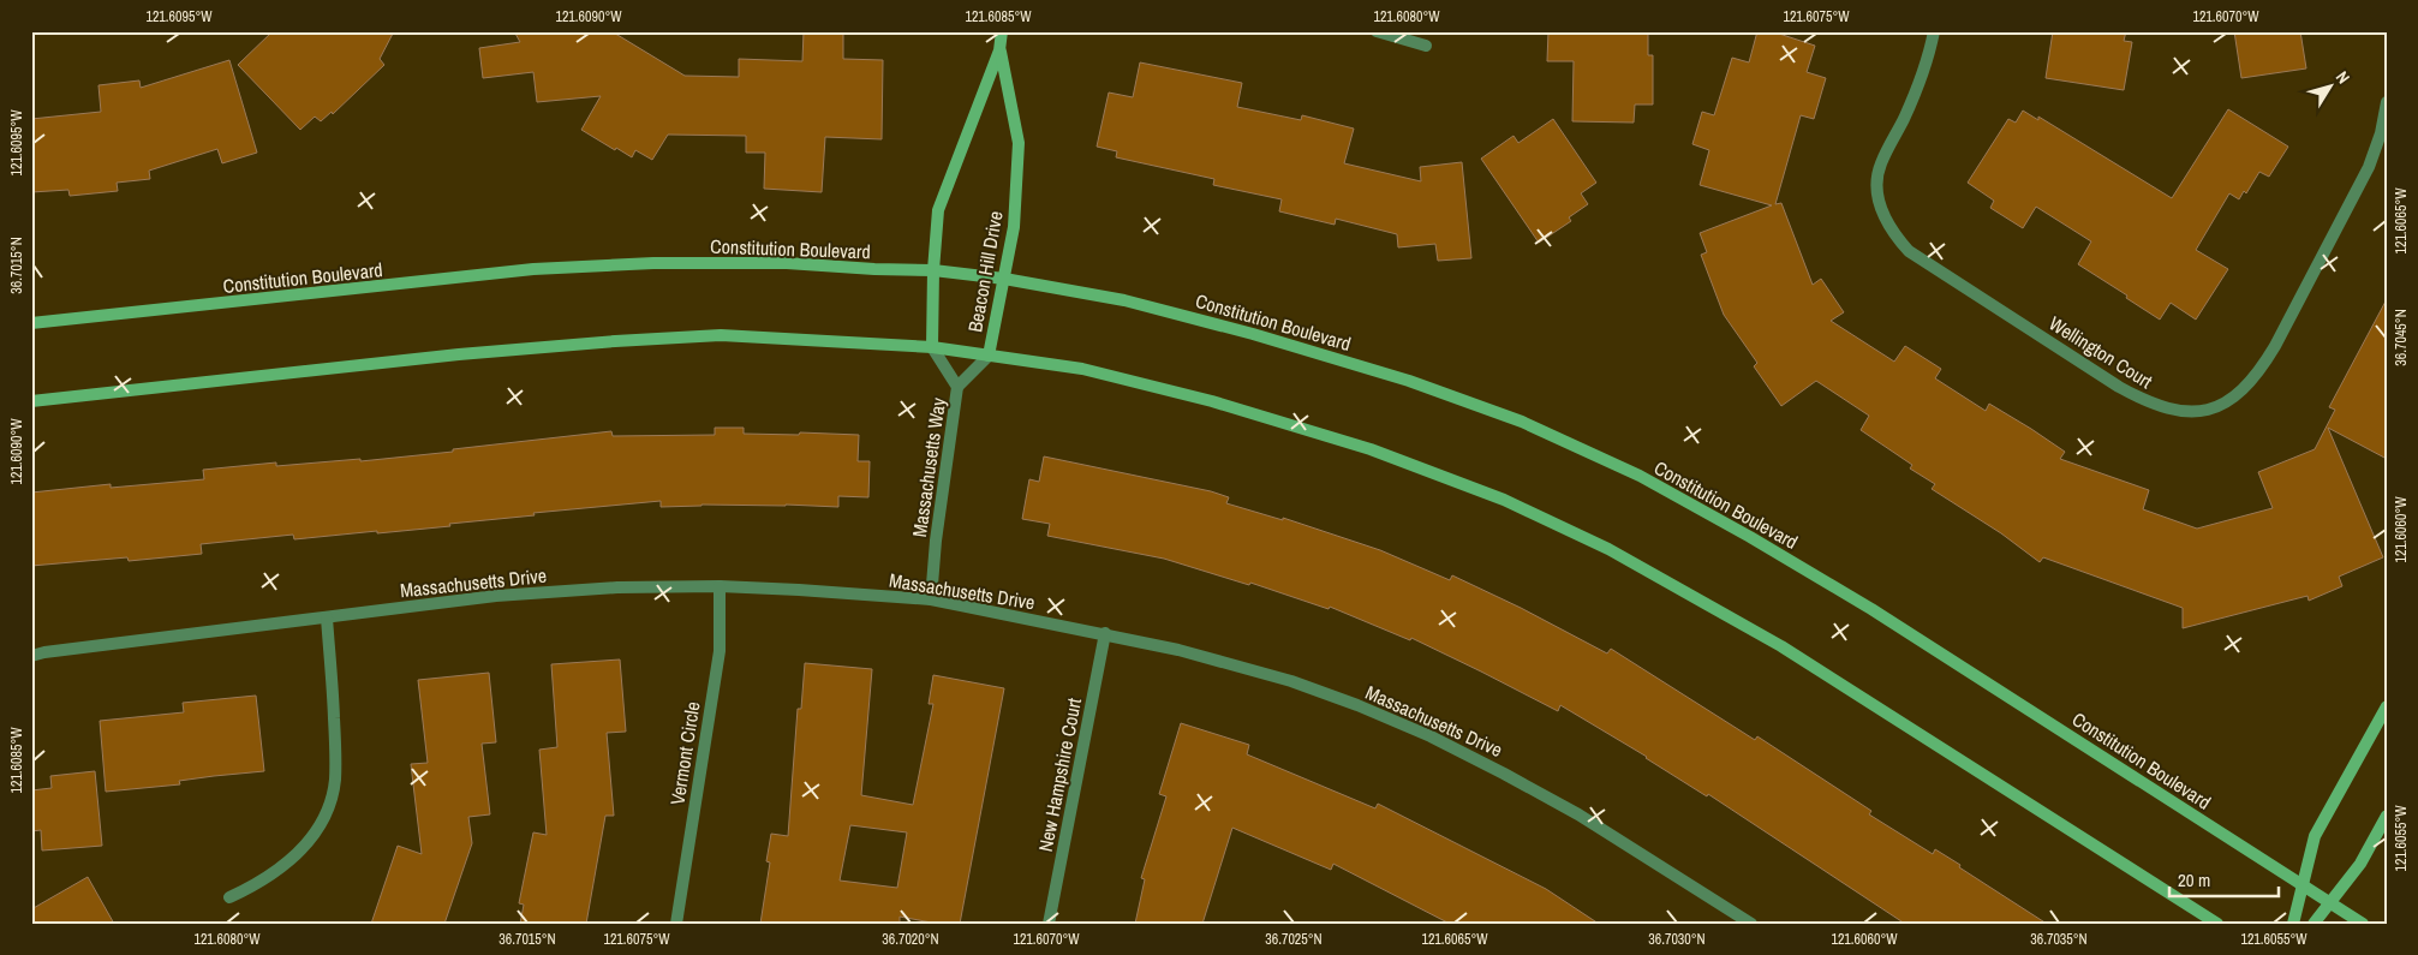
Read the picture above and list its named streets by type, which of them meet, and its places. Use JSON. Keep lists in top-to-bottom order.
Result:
{
  "streets": {
    "main road": ["Constitution Boulevard", "Beacon Hill Drive"],
    "street": [
      "Wellington Court",
      "Massachusetts Way",
      "Massachusetts Drive",
      "Vermont Circle",
      "New Hampshire Court"
    ]
  },
  "crossings": [
    ["Constitution Boulevard", "Beacon Hill Drive"],
    ["Beacon Hill Drive", "Massachusetts Way"],
    ["Massachusetts Way", "Massachusetts Drive"],
    ["Massachusetts Drive", "Vermont Circle"],
    ["Massachusetts Drive", "New Hampshire Court"]
  ],
  "scale_bar": "20 m",
  "north": "top right",
  "coordinates": [
    "121.6095°W",
    "121.6090°W",
    "121.6085°W",
    "121.6080°W",
    "121.6075°W",
    "121.6070°W",
    "121.6065°W",
    "36.7015°N",
    "36.7045°N",
    "121.6060°W",
    "121.6055°W",
    "36.7020°N",
    "36.7025°N",
    "36.7030°N",
    "36.7035°N"
  ]
}
